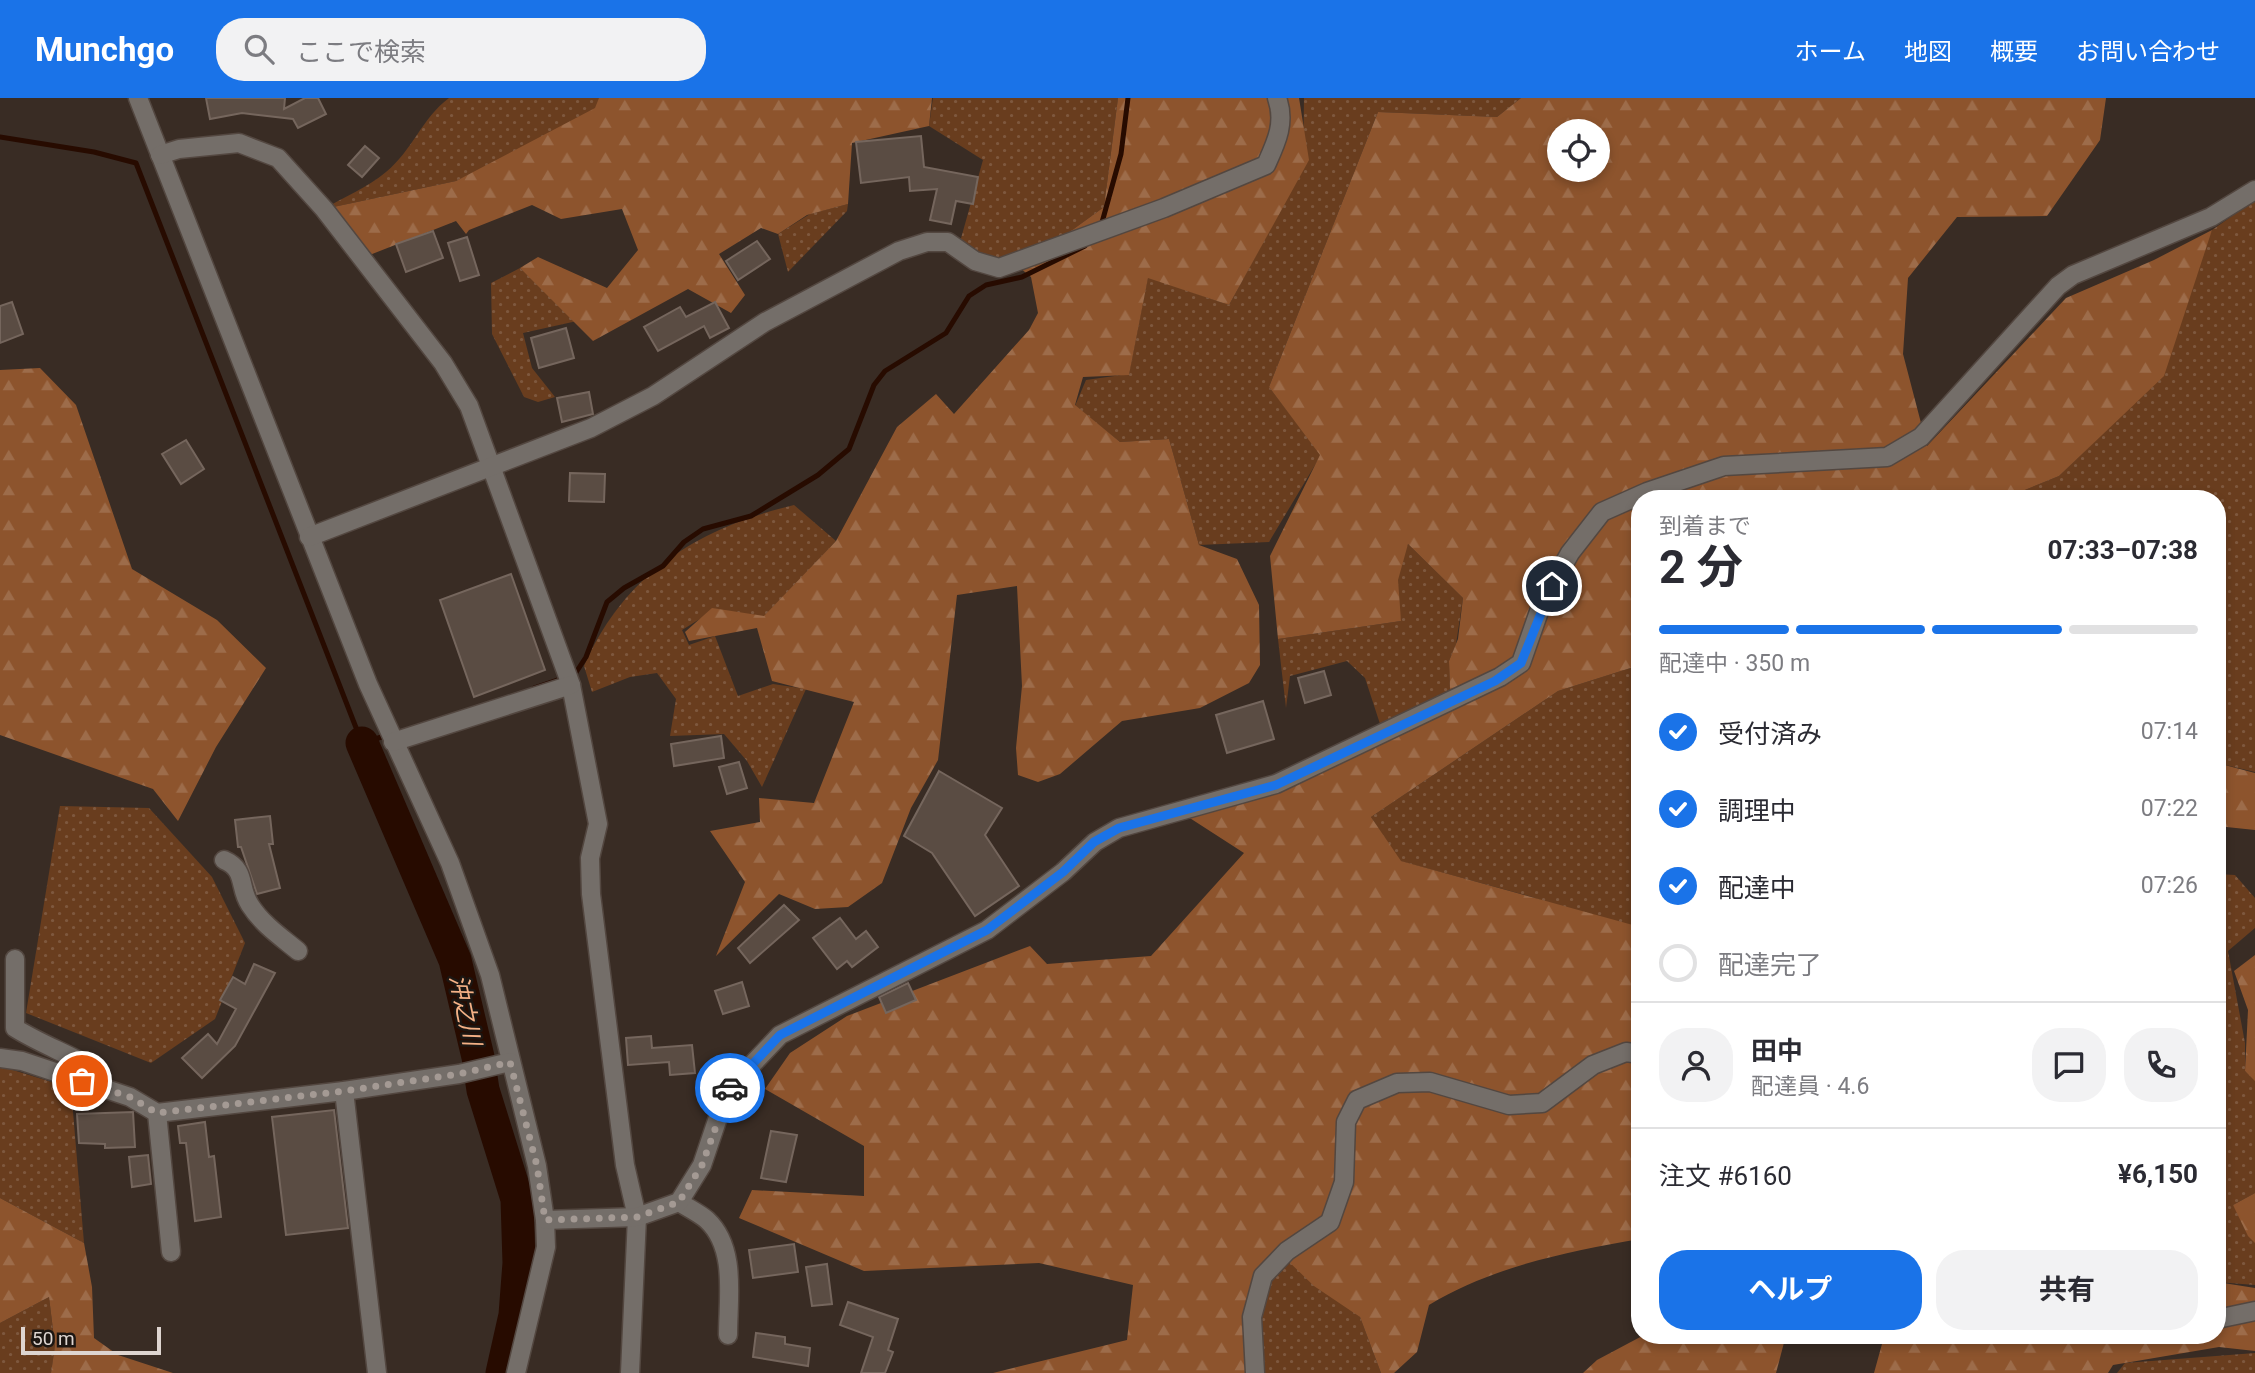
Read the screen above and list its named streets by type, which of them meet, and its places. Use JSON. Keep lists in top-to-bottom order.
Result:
{
  "water": ["沖之川"],
  "scale_bar": "50 m",
  "page": {
    "header": "Munchgo",
    "search": "ここで検索",
    "nav": [
      "ホーム",
      "地図",
      "概要",
      "お問い合わせ"
    ],
    "heading": ["2 分", "到着まで", "07:33–07:38"],
    "panel": [
      "田中",
      "配達員 · 4.6",
      "注文 #6160",
      "¥6,150"
    ],
    "bar": "配達中 · 350 m",
    "list": [
      ["受付済み", "07:14"],
      ["調理中", "07:22"],
      ["配達中", "07:26"],
      "配達完了"
    ],
    "buttons": ["ヘルプ", "共有"],
    "scale": "50 m"
  }
}
